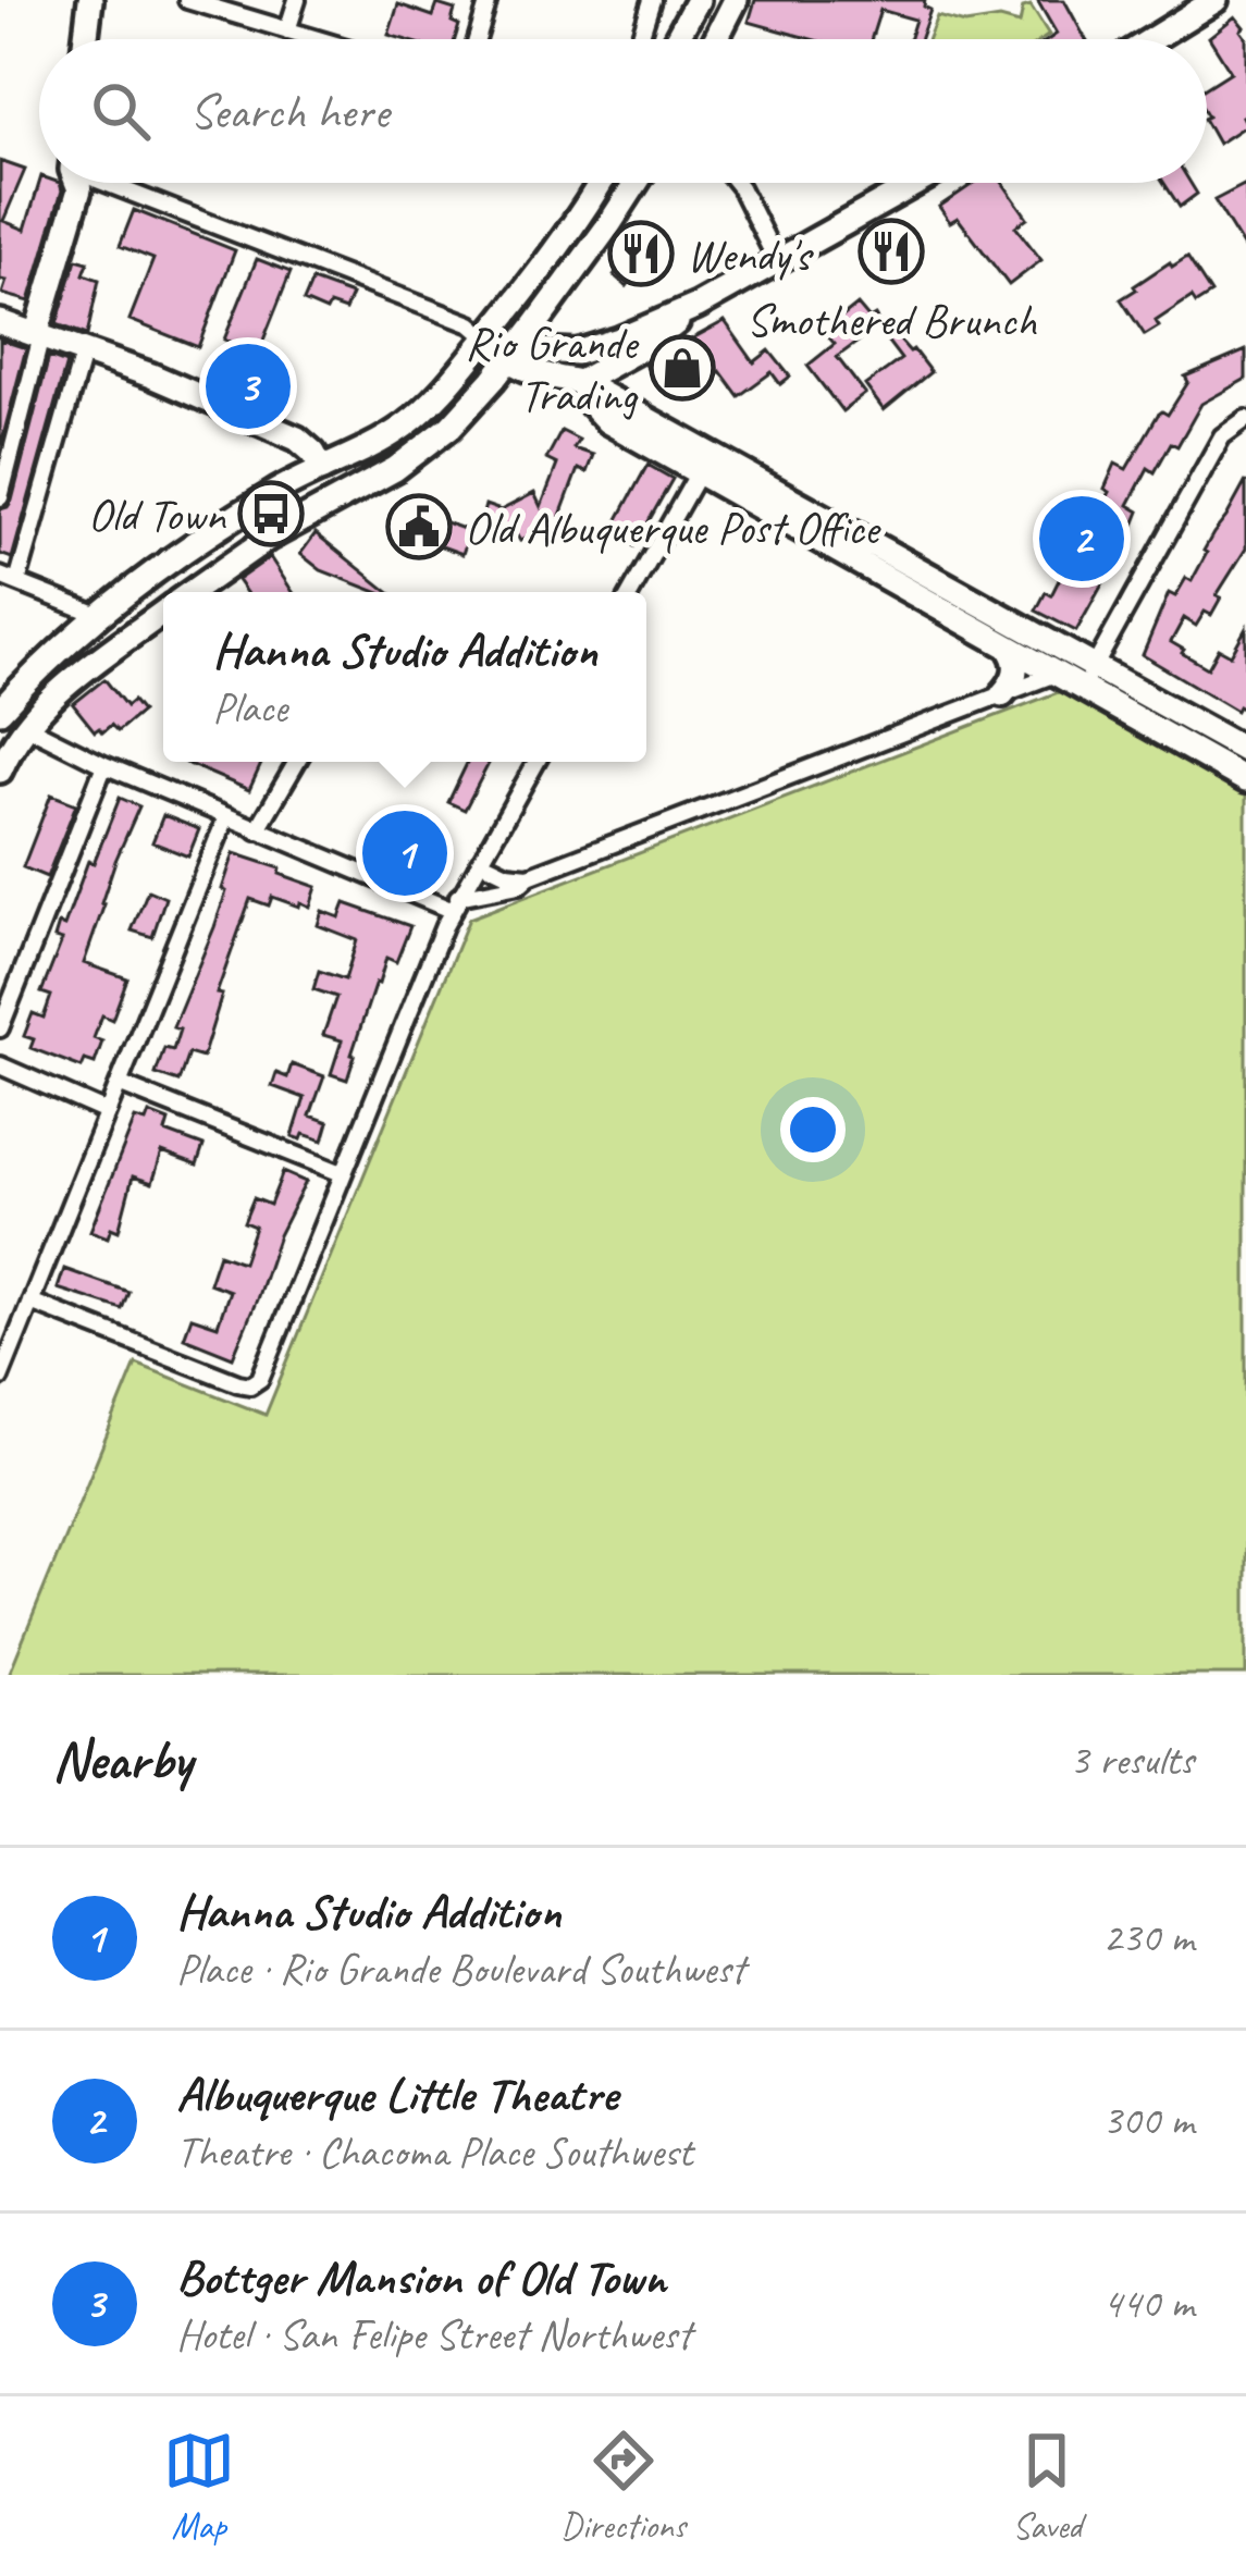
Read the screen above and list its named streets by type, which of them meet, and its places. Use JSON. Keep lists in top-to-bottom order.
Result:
{
  "places": {
    "restaurant": ["Smothered Brunch", "Wendy's"],
    "shop": ["Rio Grande Trading"],
    "bus stop": ["Old Town"],
    "public building": ["Old Albuquerque Post Office"]
  },
  "page": {
    "search": "Search here",
    "pins": ["3", "2", "1"],
    "popup": ["Hanna Studio Addition", "Place"],
    "heading": ["Nearby", "3 results"],
    "list": [
      {
        "mark": "1",
        "name": "Hanna Studio Addition",
        "note": "Place · Rio Grande Boulevard Southwest",
        "value": "230 m"
      },
      {
        "mark": "2",
        "name": "Albuquerque Little Theatre",
        "note": "Theatre · Chacoma Place Southwest",
        "value": "300 m"
      },
      {
        "mark": "3",
        "name": "Bottger Mansion of Old Town",
        "note": "Hotel · San Felipe Street Northwest",
        "value": "440 m"
      }
    ],
    "nav": ["Map", "Directions", "Saved"]
  }
}
